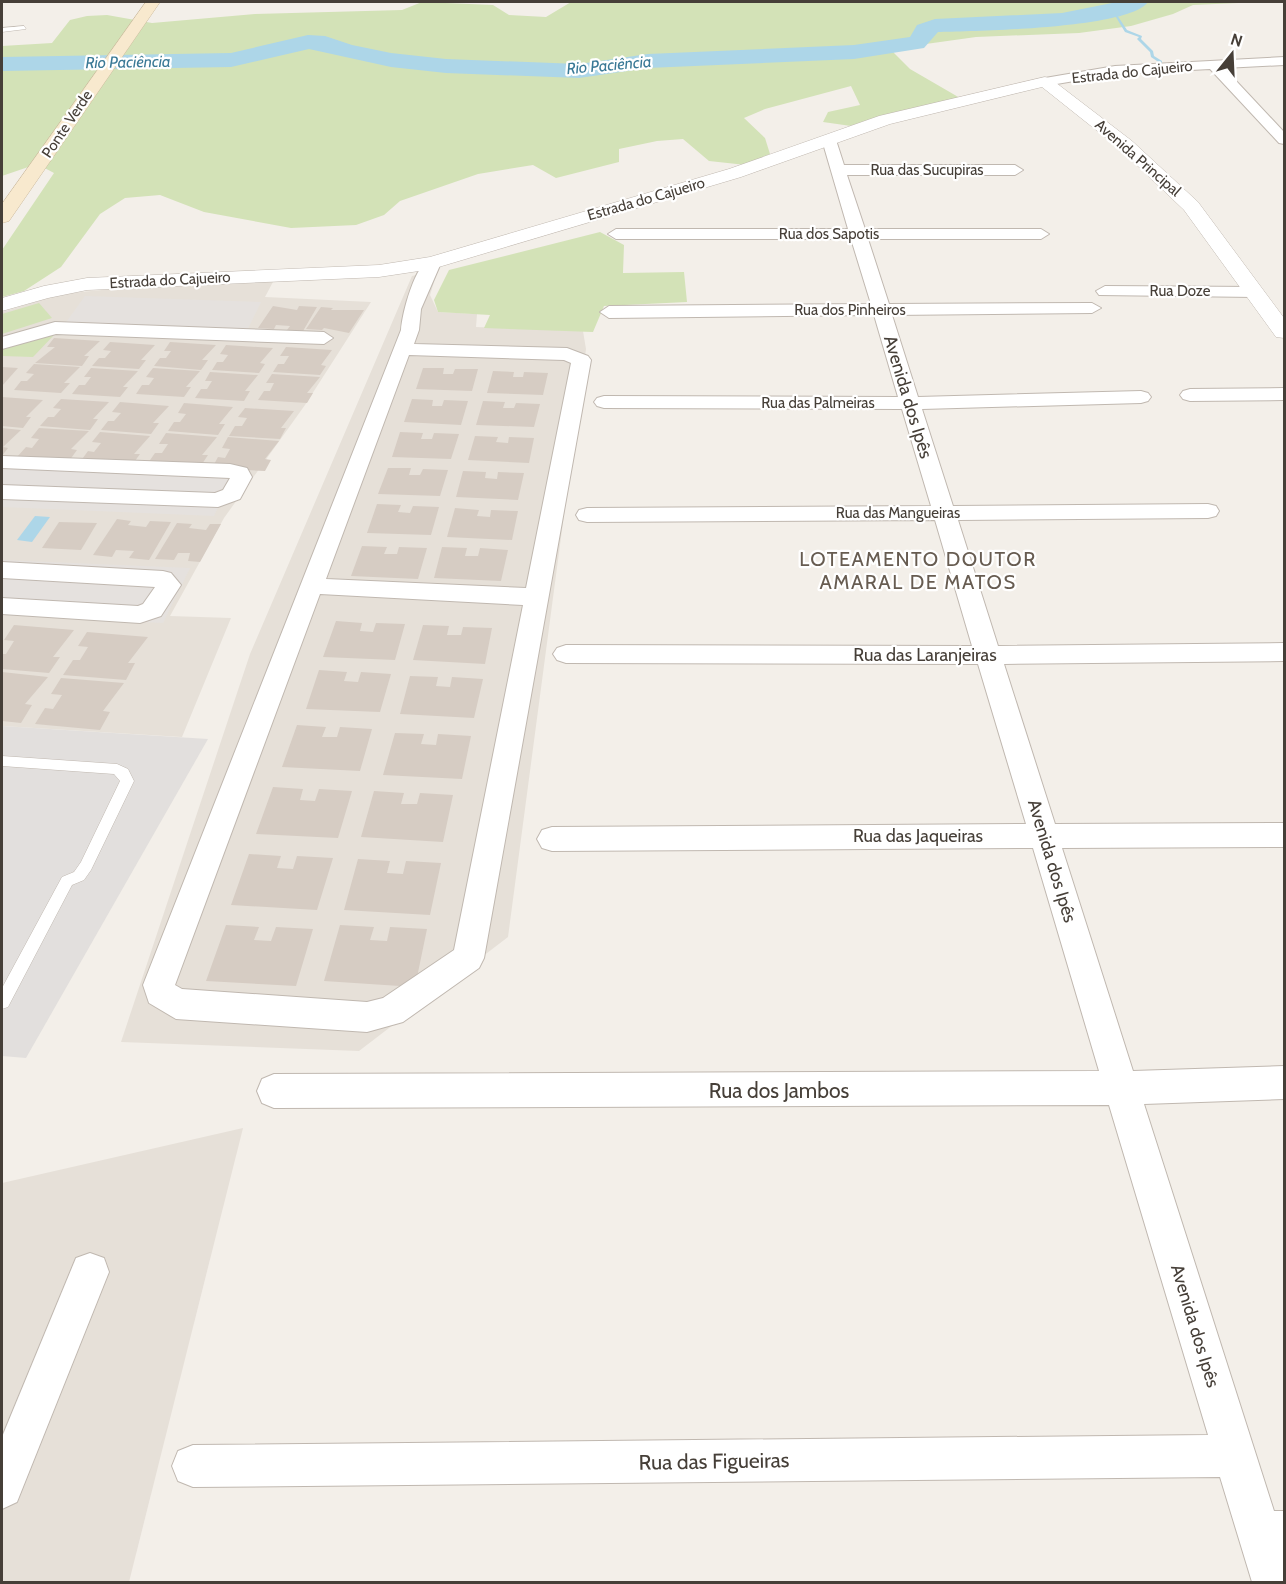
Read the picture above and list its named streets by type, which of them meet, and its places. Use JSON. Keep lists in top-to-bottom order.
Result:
{
  "streets": {
    "main road": ["Ponte Verde"],
    "street": [
      "Estrada do Cajueiro",
      "Avenida Principal",
      "Rua das Sucupiras",
      "Rua dos Sapotis",
      "Rua Doze",
      "Rua dos Pinheiros",
      "Avenida dos Ipês",
      "Rua das Palmeiras",
      "Rua das Mangueiras",
      "Rua das Laranjeiras",
      "Rua das Jaqueiras",
      "Rua dos Jambos",
      "Rua das Figueiras"
    ]
  },
  "crossings": [
    ["Estrada do Cajueiro", "Avenida Principal"],
    ["Estrada do Cajueiro", "Avenida dos Ipês"],
    ["Avenida Principal", "Rua Doze"],
    ["Rua das Sucupiras", "Avenida dos Ipês"],
    ["Rua dos Sapotis", "Avenida dos Ipês"],
    ["Rua dos Pinheiros", "Avenida dos Ipês"],
    ["Avenida dos Ipês", "Rua das Palmeiras"],
    ["Avenida dos Ipês", "Rua das Mangueiras"],
    ["Avenida dos Ipês", "Rua das Laranjeiras"],
    ["Avenida dos Ipês", "Rua das Jaqueiras"],
    ["Avenida dos Ipês", "Rua dos Jambos"],
    ["Avenida dos Ipês", "Rua das Figueiras"]
  ],
  "districts": ["LOTEAMENTO DOUTOR AMARAL DE MATOS"],
  "water": ["Rio Paciência"],
  "north": "top"
}
